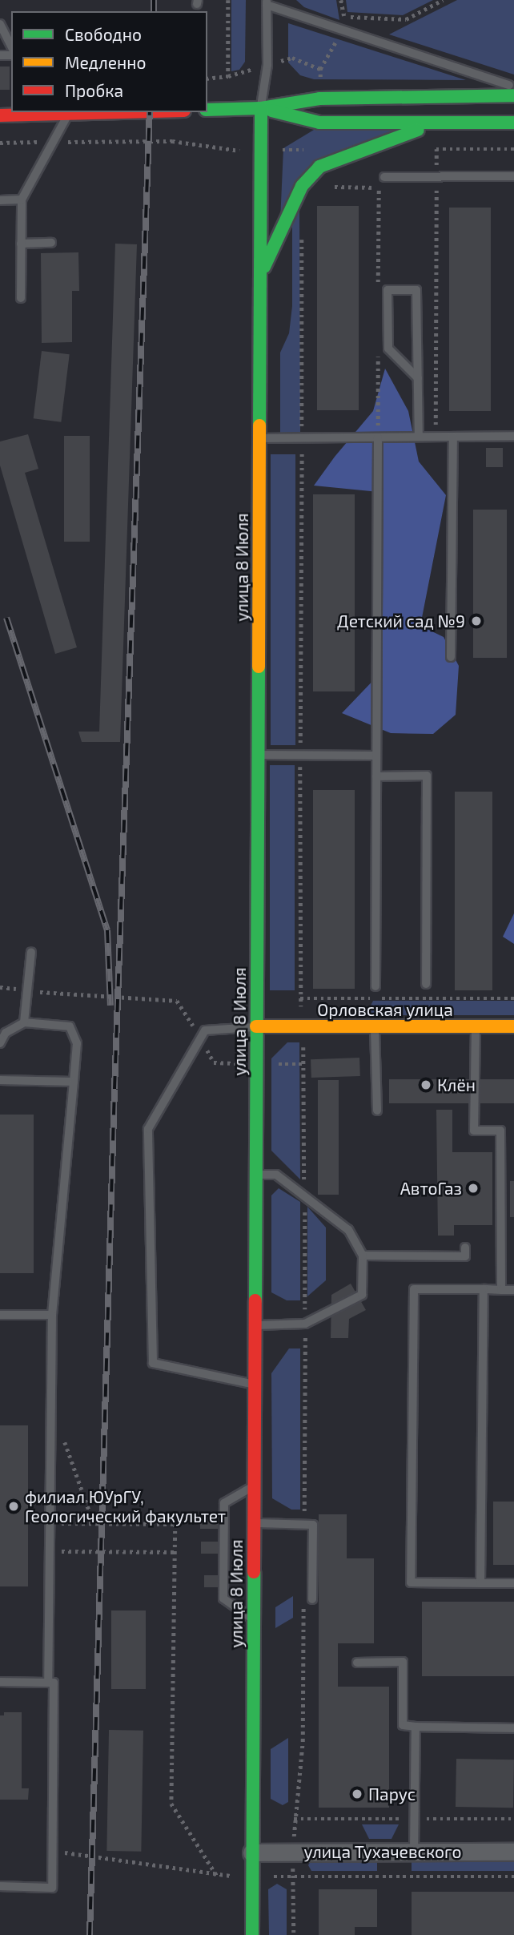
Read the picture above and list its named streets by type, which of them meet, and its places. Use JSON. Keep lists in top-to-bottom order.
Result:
{
  "streets": {
    "main road": ["улица 8 Июля", "Орловская улица"],
    "street": ["улица Тухачевского"]
  },
  "crossings": [
    ["улица 8 Июля", "Орловская улица"],
    ["улица 8 Июля", "улица Тухачевского"]
  ],
  "places": [
    "Детский сад №9",
    "Клён",
    "АвтоГаз",
    "филиал ЮУрГУ, Геологический факультет",
    "Парус"
  ],
  "legend": ["Свободно", "Медленно", "Пробка"]
}
